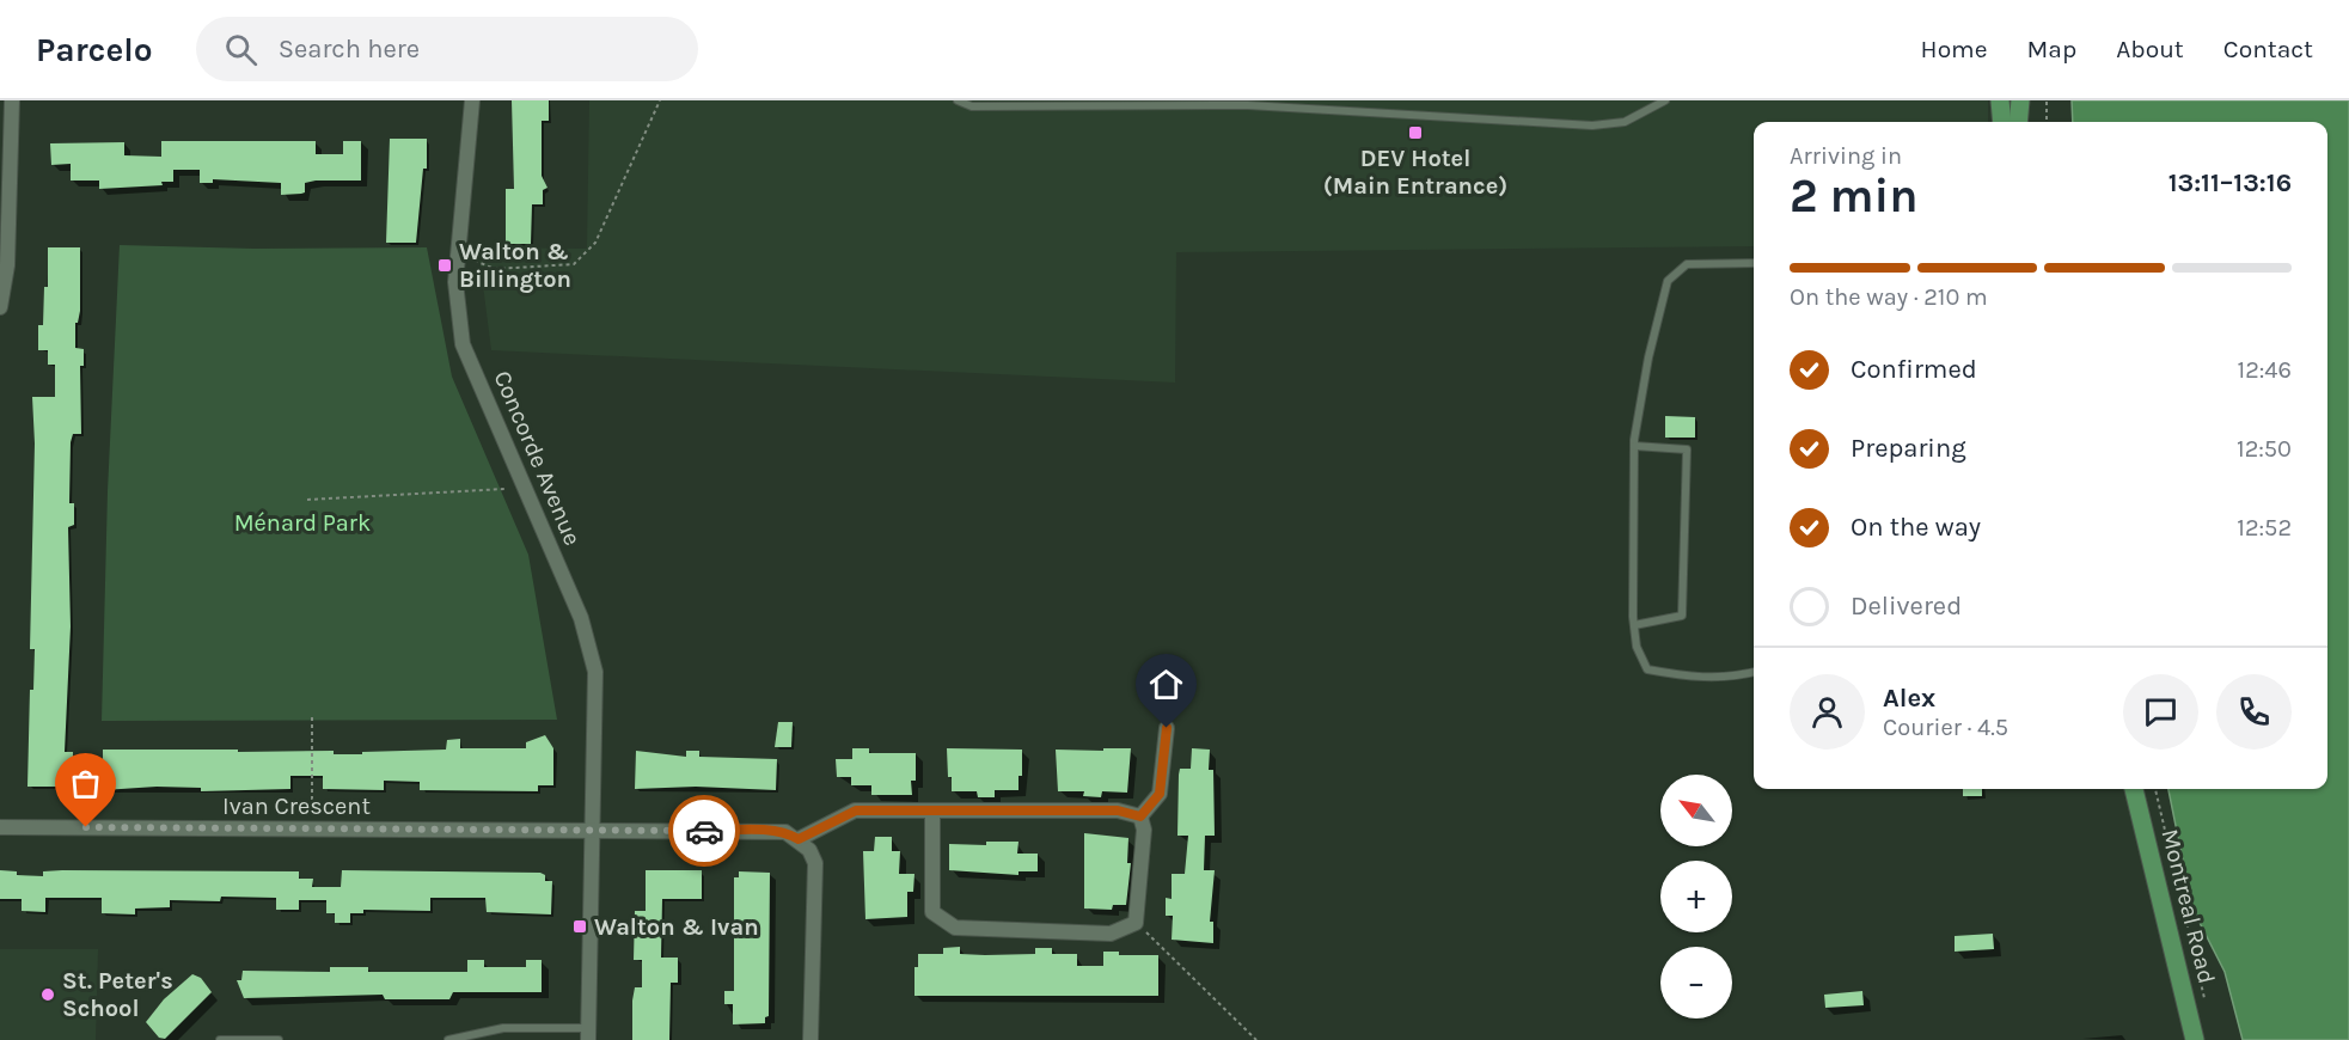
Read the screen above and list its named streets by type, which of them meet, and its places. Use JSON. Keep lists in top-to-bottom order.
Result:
{
  "streets": {
    "main road": ["Montreal Road"],
    "street": ["Concorde Avenue", "Ivan Crescent"]
  },
  "crossings": [
    ["Concorde Avenue", "Ivan Crescent"]
  ],
  "parks": ["Ménard Park"],
  "places": {
    "transit": ["DEV Hotel (Main Entrance)", "Walton & Billington", "Walton & Ivan"],
    "other": ["St. Peter's School"]
  },
  "north": "top left",
  "page": {
    "header": "Parcelo",
    "search": "Search here",
    "nav": [
      "Home",
      "Map",
      "About",
      "Contact"
    ],
    "heading": ["2 min", "Arriving in", "13:11–13:16"],
    "panel": ["Alex", "Courier · 4.5"],
    "bar": "On the way · 210 m",
    "list": [
      ["Confirmed", "12:46"],
      ["Preparing", "12:50"],
      ["On the way", "12:52"],
      "Delivered"
    ],
    "map_buttons": ["+", "−"]
  }
}
